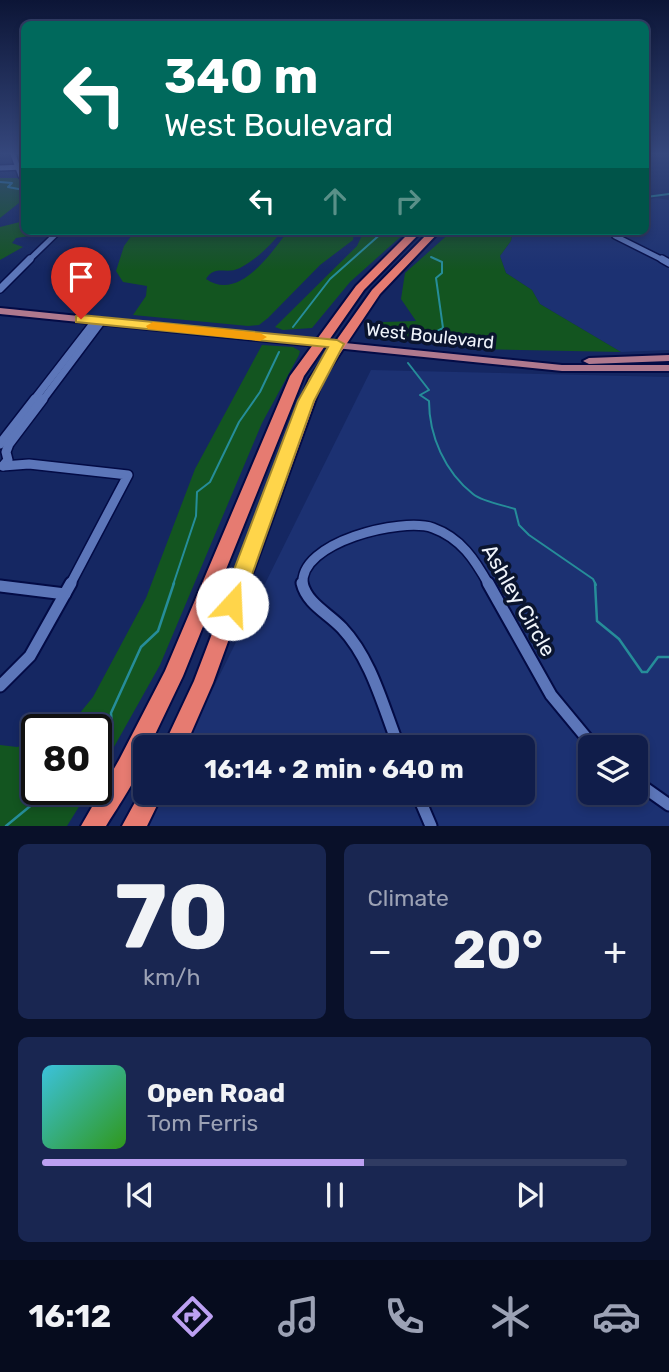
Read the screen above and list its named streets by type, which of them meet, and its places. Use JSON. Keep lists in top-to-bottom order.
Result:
{
  "streets": {
    "main road": ["West Boulevard"],
    "street": ["Ashley Circle"]
  },
  "page": {
    "turn": ["340 m", "West Boulevard"],
    "limit": "80",
    "trip": "16:14 · 2 min · 640 m",
    "tile": [
      ["70", "km/h"],
      "Climate"
    ],
    "heat": ["−", "20°", "+"],
    "song": ["Open Road", "Tom Ferris"],
    "tabs": "16:12"
  }
}
